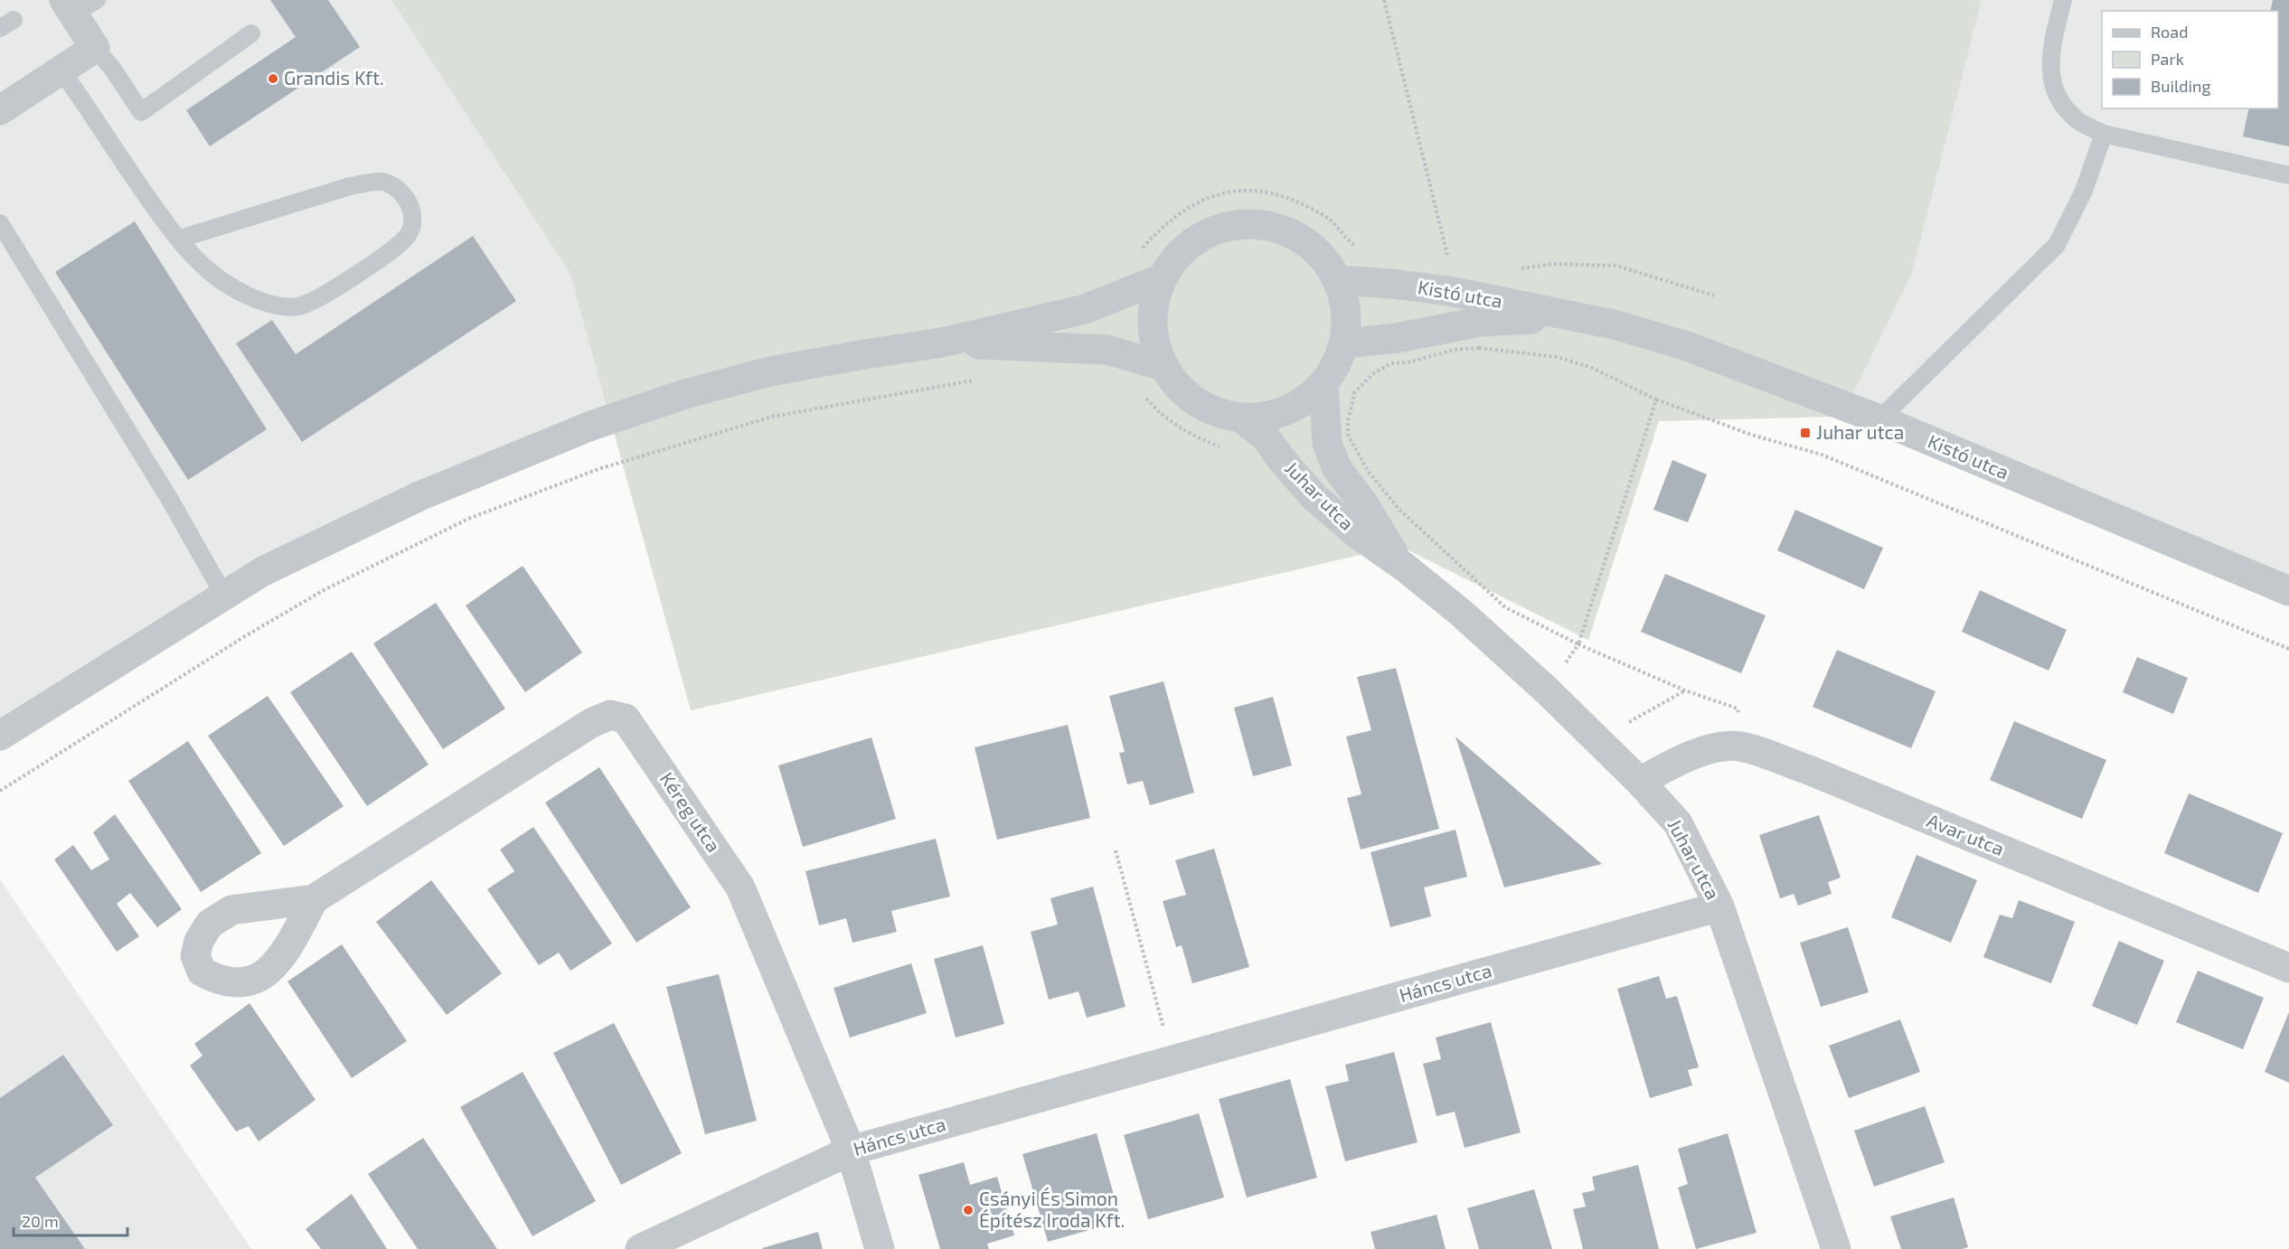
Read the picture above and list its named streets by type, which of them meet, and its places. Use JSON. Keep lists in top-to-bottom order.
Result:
{
  "streets": {
    "street": [
      "Kistó utca",
      "Juhar utca",
      "Kéreg utca",
      "Avar utca",
      "Háncs utca"
    ]
  },
  "crossings": [
    ["Juhar utca", "Avar utca"],
    ["Juhar utca", "Háncs utca"],
    ["Kéreg utca", "Háncs utca"]
  ],
  "places": {
    "other": ["Grandis Kft.", "Csányi És Simon Építész Iroda Kft."],
    "transit": ["Juhar utca"]
  },
  "legend": ["Road", "Park", "Building"],
  "scale_bar": "20 m"
}
